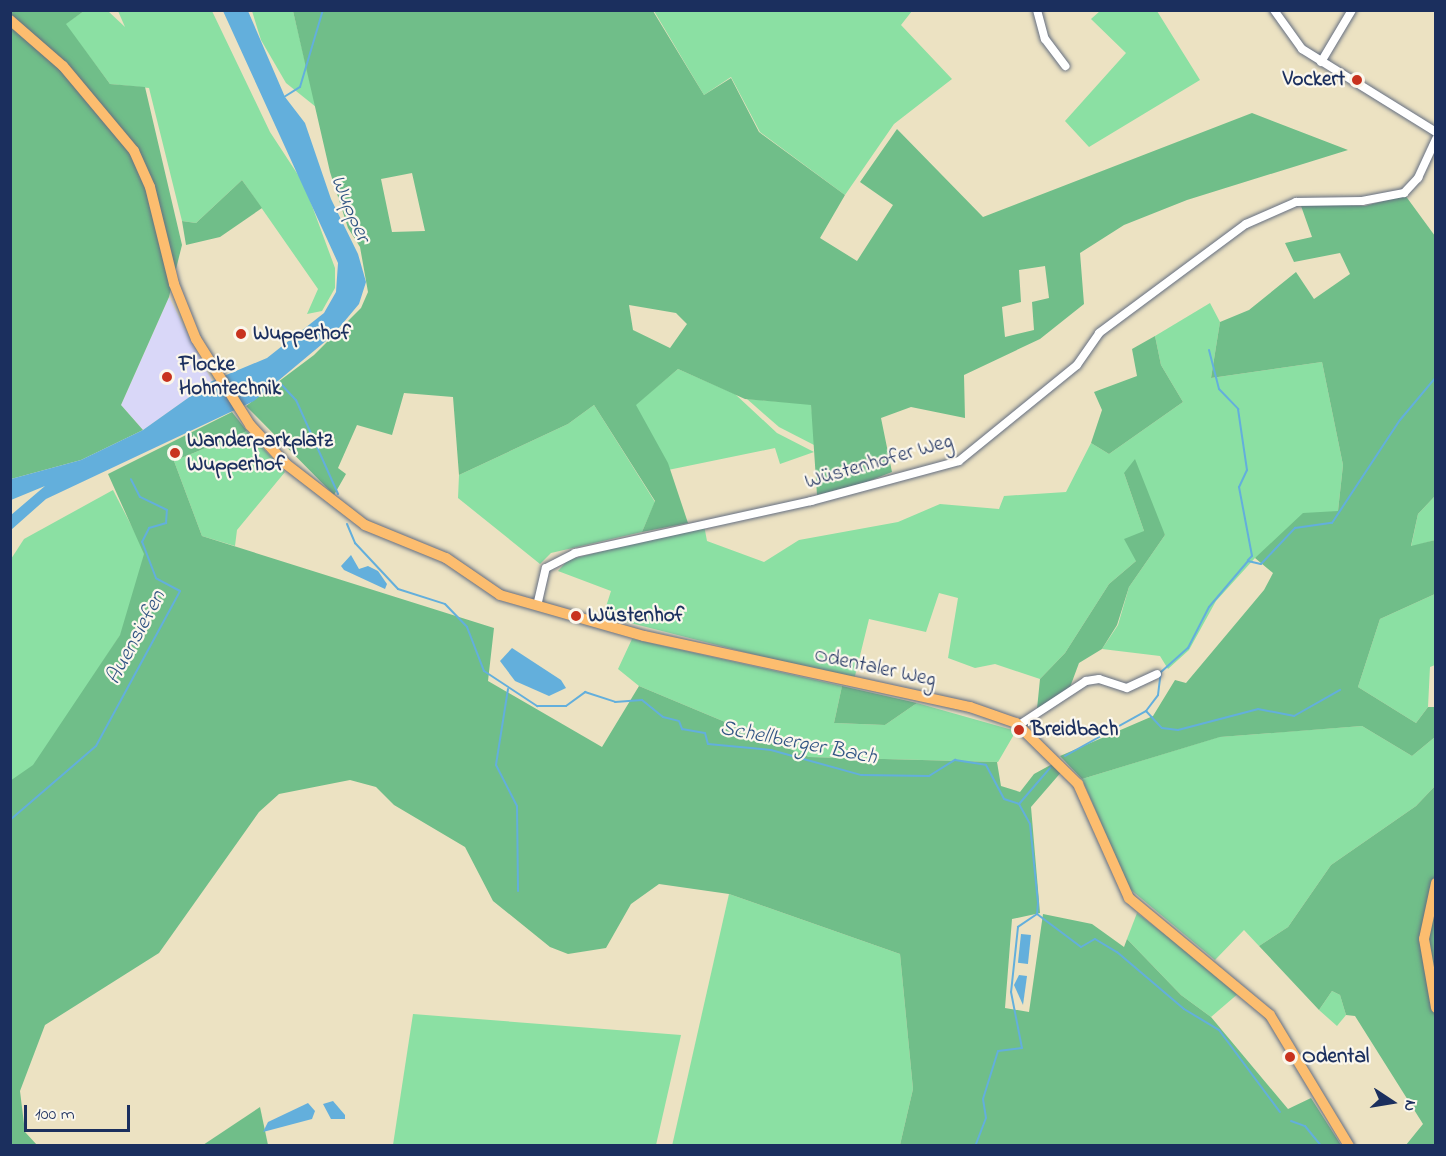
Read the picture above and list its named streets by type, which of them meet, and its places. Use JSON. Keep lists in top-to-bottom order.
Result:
{
  "streets": {
    "main road": ["Odentaler Weg"],
    "street": ["Wüstenhofer Weg"]
  },
  "crossings": [
    ["Wüstenhofer Weg", "Odentaler Weg"]
  ],
  "water": ["Wupper", "Auensiefen", "Schellberger Bach"],
  "places": [
    "Vockert",
    "Wupperhof",
    "Flocke Hohntechnik",
    "Wanderparkplatz Wupperhof",
    "Wüstenhof",
    "Breidbach",
    "Odental"
  ],
  "scale_bar": "100 m",
  "north": "right"
}
